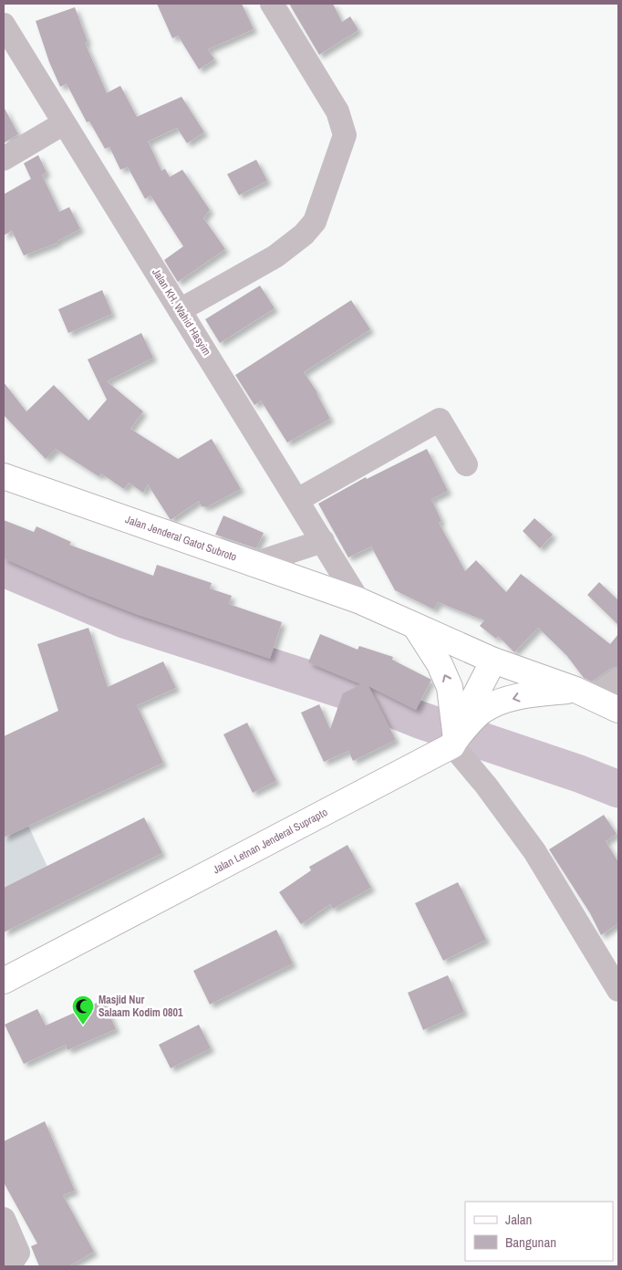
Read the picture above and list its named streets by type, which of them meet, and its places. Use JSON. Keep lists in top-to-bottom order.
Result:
{
  "streets": {
    "main road": ["Jalan Jenderal Gatot Subroto", "Jalan Letnan Jenderal Suprapto"],
    "street": ["Jalan KH. Wahid Hasyim"]
  },
  "crossings": [
    ["Jalan KH. Wahid Hasyim", "Jalan Jenderal Gatot Subroto"],
    ["Jalan Jenderal Gatot Subroto", "Jalan Letnan Jenderal Suprapto"]
  ],
  "places": {
    "mosque": ["Masjid Nur Salaam Kodim 0801"]
  },
  "legend": ["Jalan", "Bangunan"]
}
